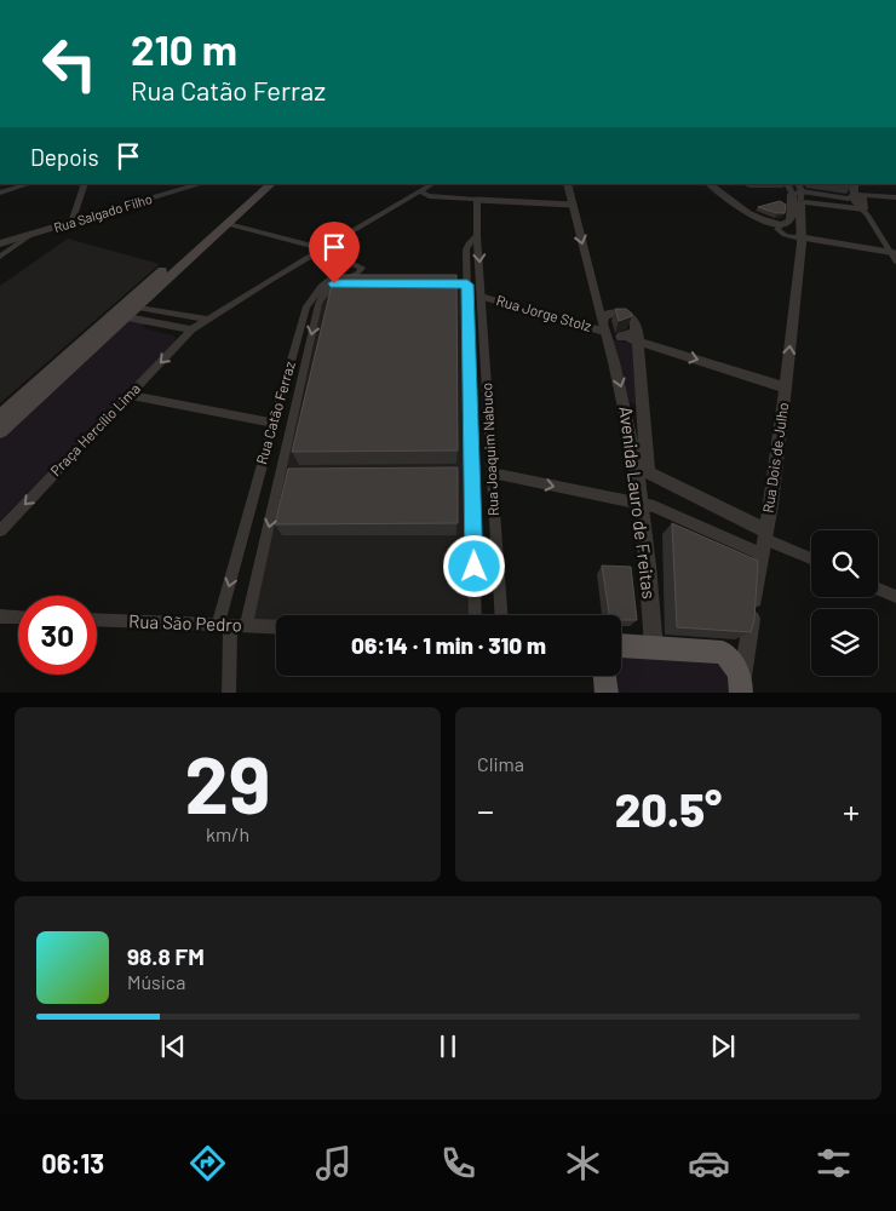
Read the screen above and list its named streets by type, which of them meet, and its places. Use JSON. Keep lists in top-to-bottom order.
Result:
{
  "streets": {
    "street": [
      "Rua Salgado Filho",
      "Rua Jorge Stolz",
      "Rua Catão Ferraz",
      "Praça Hercílio Lima",
      "Rua Joaquim Nabuco",
      "Rua Dois de Julho",
      "Avenida Lauro de Freitas",
      "Rua São Pedro"
    ]
  },
  "crossings": [
    ["Rua Jorge Stolz", "Rua Joaquim Nabuco"],
    ["Rua Jorge Stolz", "Avenida Lauro de Freitas"],
    ["Rua Catão Ferraz", "Rua São Pedro"]
  ],
  "one_way": ["Rua Catão Ferraz", "Praça Hercílio Lima"],
  "page": {
    "turn": ["210 m", "Rua Catão Ferraz"],
    "then": "Depois",
    "limit": "30",
    "trip": "06:14 · 1 min · 310 m",
    "tile": [
      ["29", "km/h"],
      "Clima"
    ],
    "heat": ["−", "20.5°", "+"],
    "song": ["98.8 FM", "Música"],
    "tabs": "06:13"
  }
}
